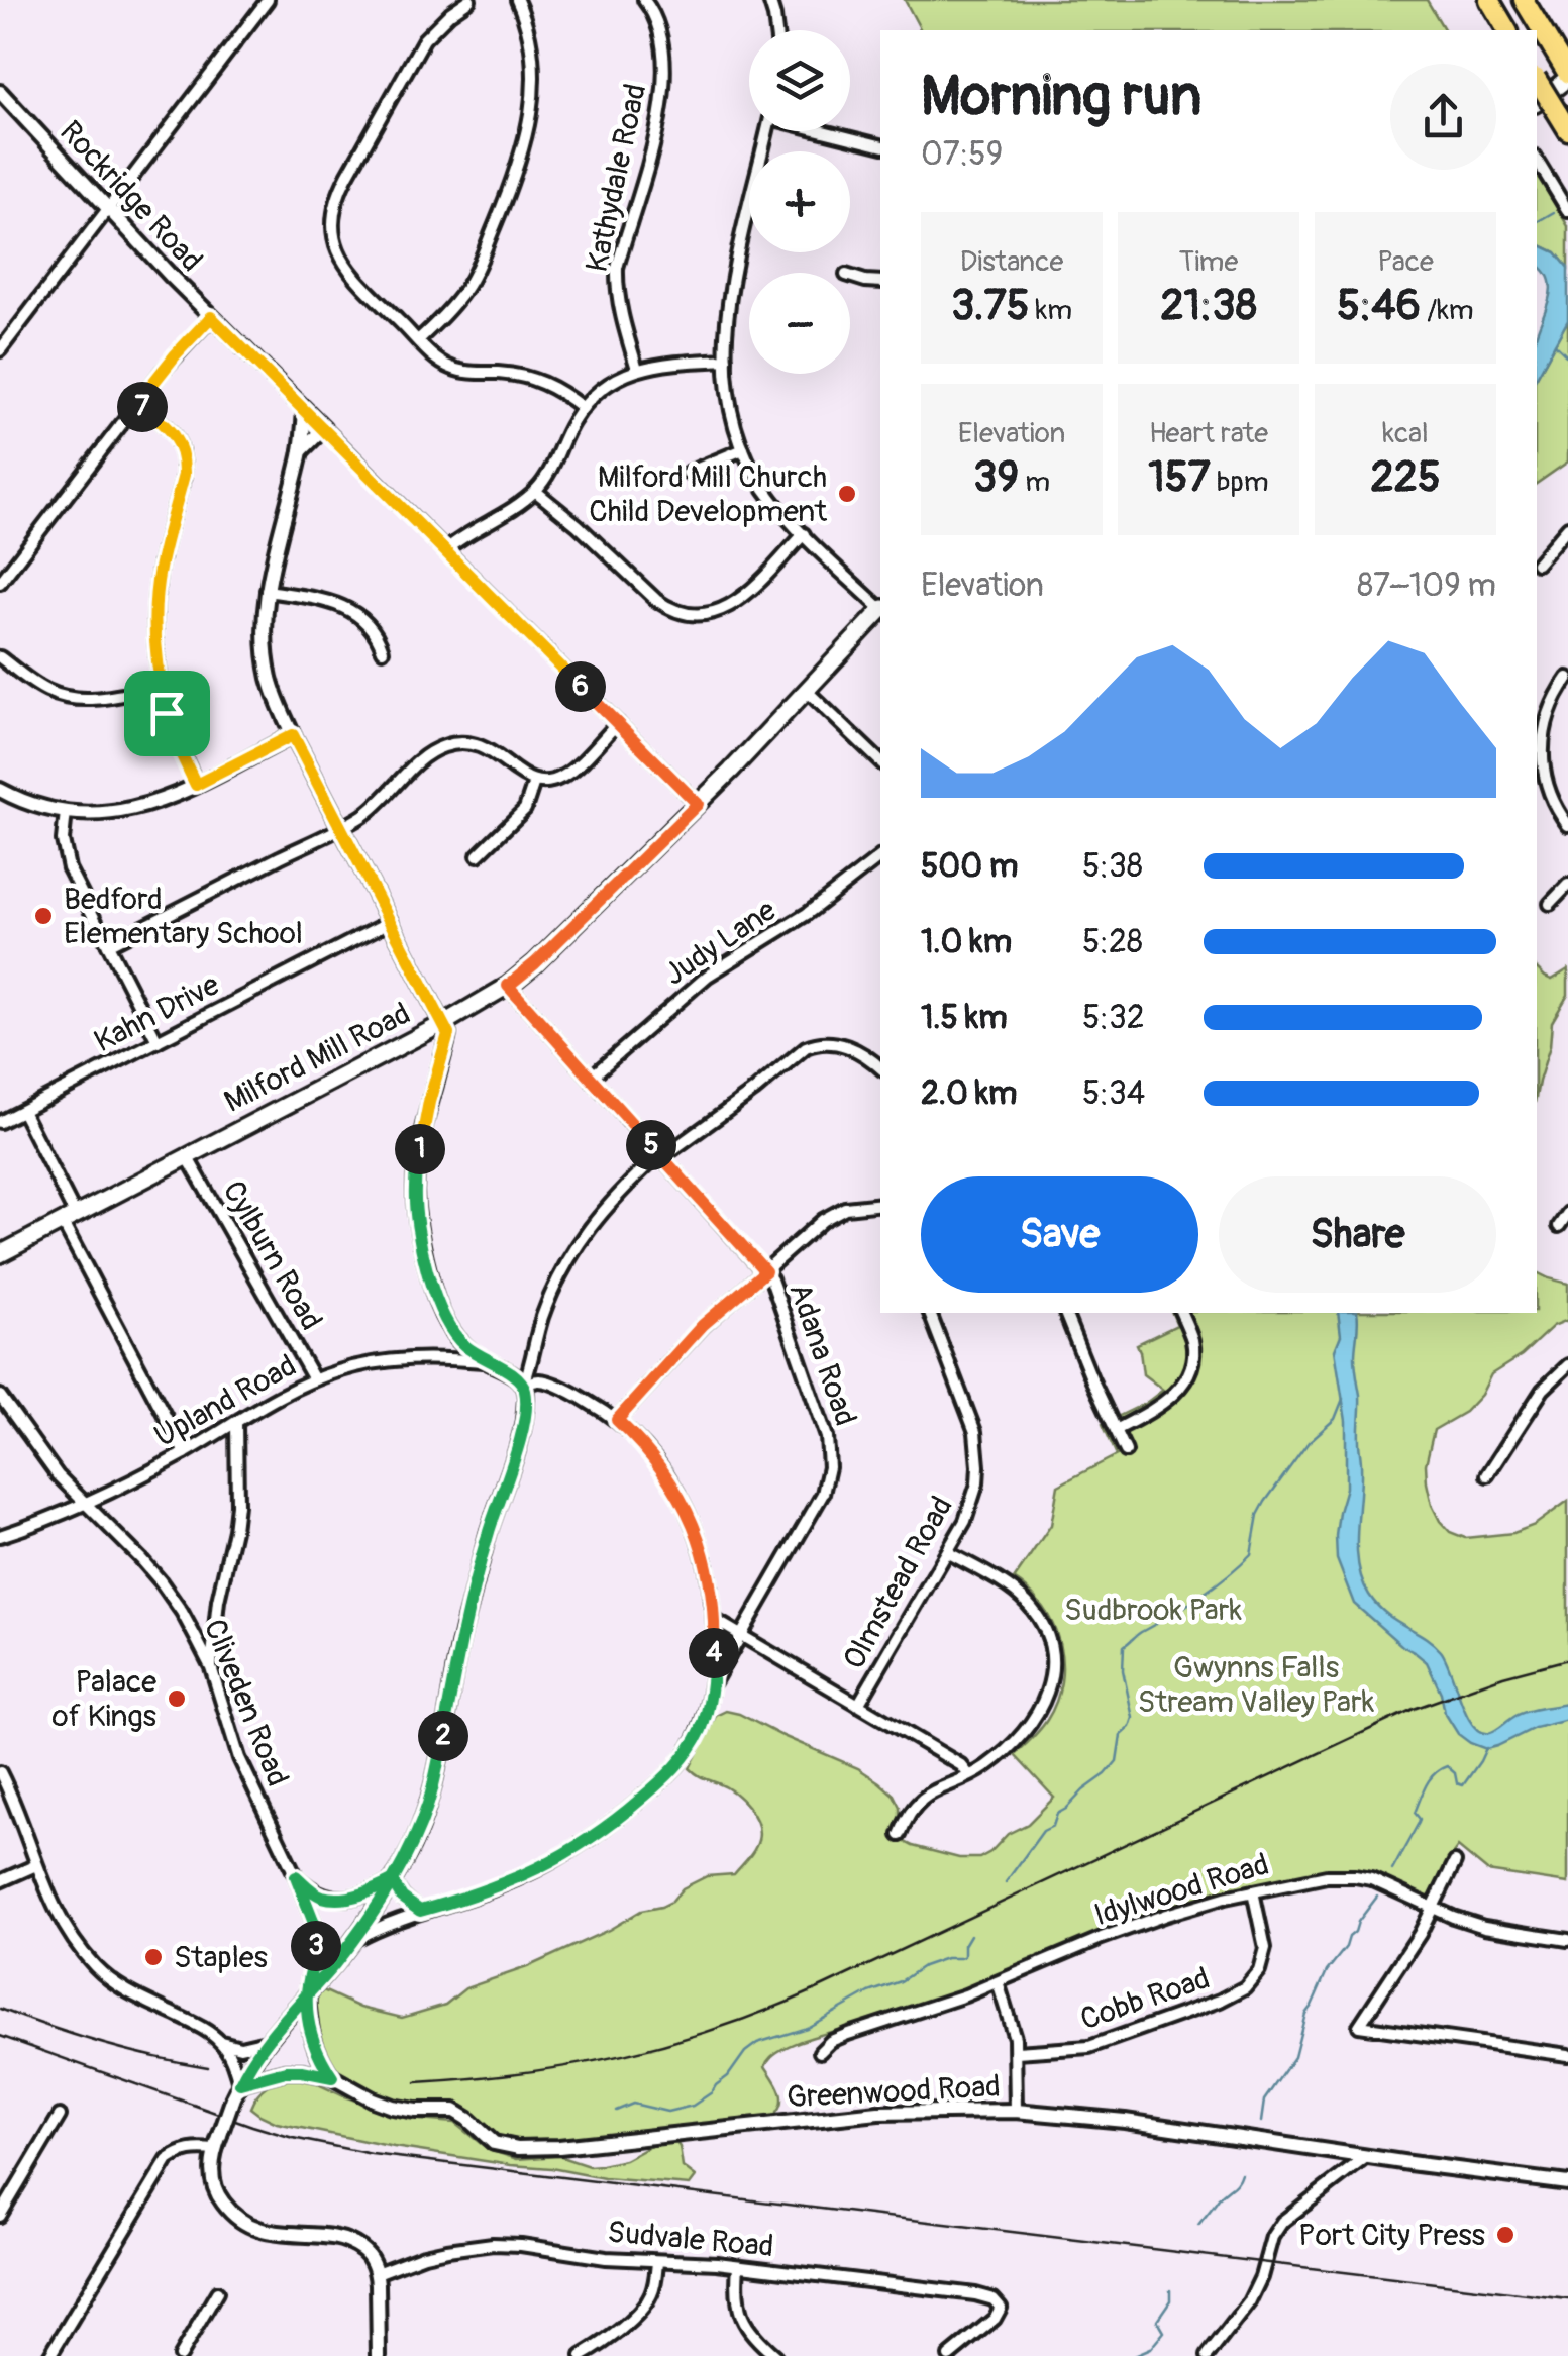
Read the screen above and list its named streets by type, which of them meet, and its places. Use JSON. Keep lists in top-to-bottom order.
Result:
{
  "streets": {
    "main road": ["Milford Mill Road"],
    "street": [
      "Kathydale Road",
      "Rockridge Road",
      "Judy Lane",
      "Kahn Drive",
      "Cylburn Road",
      "Adana Road",
      "Upland Road",
      "Olmstead Road",
      "Cliveden Road",
      "Idylwood Road",
      "Cobb Road",
      "Greenwood Road",
      "Sudvale Road"
    ]
  },
  "crossings": [
    ["Rockridge Road", "Milford Mill Road"],
    ["Judy Lane", "Adana Road"],
    ["Milford Mill Road", "Cylburn Road"],
    ["Milford Mill Road", "Adana Road"],
    ["Cylburn Road", "Upland Road"],
    ["Upland Road", "Cliveden Road"],
    ["Cliveden Road", "Greenwood Road"],
    ["Idylwood Road", "Cobb Road"]
  ],
  "parks": ["Sudbrook Park", "Gwynns Falls Stream Valley Park"],
  "places": [
    "Milford Mill Church Child Development",
    "Bedford Elementary School",
    "Palace of Kings",
    "Staples",
    "Port City Press"
  ],
  "page": {
    "map_buttons": ["+", "−"],
    "heading": ["Morning run", "07:59"],
    "stats": [
      ["Distance", "3.75 km"],
      ["Time", "21:38"],
      ["Pace", "5:46 /km"],
      ["Elevation", "39 m"],
      ["Heart rate", "157 bpm"],
      ["kcal", "225"]
    ],
    "pins": [
      "7",
      "6",
      "5",
      "1",
      "4",
      "2",
      "3"
    ],
    "chart": ["Elevation", "87–109 m"],
    "list": [
      {
        "name": "500 m",
        "note": "5:38"
      },
      {
        "name": "1.0 km",
        "note": "5:28"
      },
      {
        "name": "1.5 km",
        "note": "5:32"
      },
      {
        "name": "2.0 km",
        "note": "5:34"
      }
    ],
    "buttons": ["Save", "Share"]
  }
}
